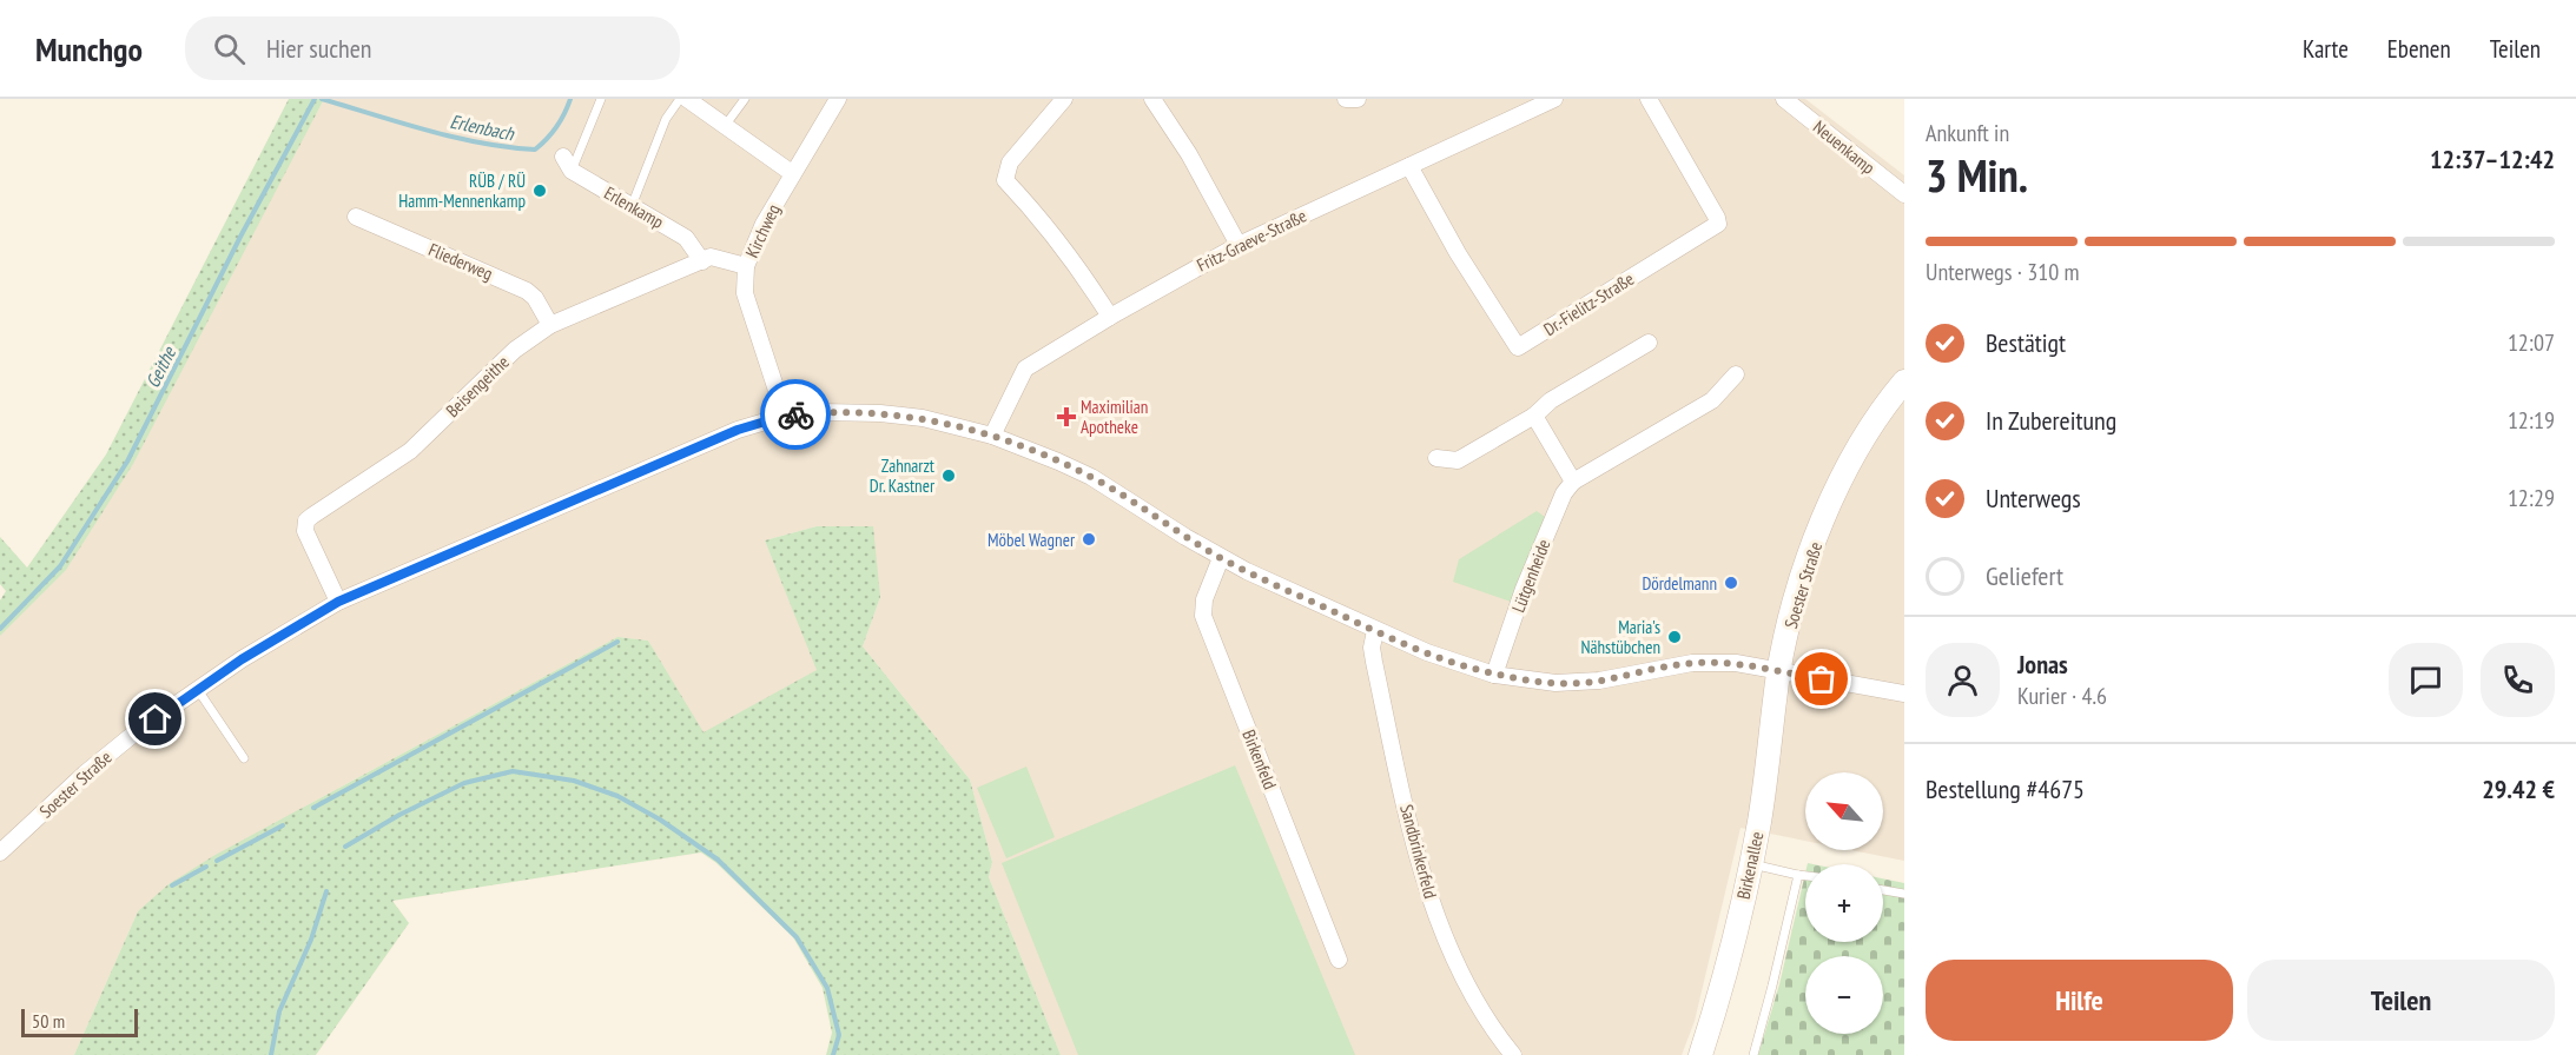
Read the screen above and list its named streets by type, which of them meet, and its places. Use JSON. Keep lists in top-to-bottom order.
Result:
{
  "streets": {
    "main road": ["Soester Straße", "Birkenallee"],
    "street": [
      "Neuenkamp",
      "Erlenkamp",
      "Kirchweg",
      "Fritz-Graeve-Straße",
      "Fliederweg",
      "Dr.-Fielitz-Straße",
      "Beisengeithe",
      "Lütgenheide",
      "Birkenfeld",
      "Sandbrinkerfeld"
    ]
  },
  "crossings": [
    ["Erlenkamp", "Beisengeithe"],
    ["Kirchweg", "Beisengeithe"],
    ["Kirchweg", "Soester Straße"],
    ["Fritz-Graeve-Straße", "Dr.-Fielitz-Straße"],
    ["Fritz-Graeve-Straße", "Soester Straße"],
    ["Fliederweg", "Beisengeithe"],
    ["Beisengeithe", "Soester Straße"],
    ["Lütgenheide", "Soester Straße"],
    ["Soester Straße", "Birkenfeld"],
    ["Soester Straße", "Sandbrinkerfeld"],
    ["Soester Straße", "Birkenallee"]
  ],
  "water": ["Erlenbach", "Geithe"],
  "places": {
    "other": [
      "RÜB / RÜ Hamm-Mennenkamp",
      "Zahnarzt Dr. Kastner",
      "Möbel Wagner",
      "Dördelmann",
      "Maria's Nähstübchen"
    ],
    "health": ["Maximilian Apotheke"]
  },
  "scale_bar": "50 m",
  "north": "top left",
  "page": {
    "header": "Munchgo",
    "search": "Hier suchen",
    "nav": ["Karte", "Ebenen", "Teilen"],
    "heading": ["3 Min.", "Ankunft in", "12:37–12:42"],
    "panel": [
      "Jonas",
      "Kurier · 4.6",
      "Bestellung #4675",
      "29.42 €"
    ],
    "bar": "Unterwegs · 310 m",
    "list": [
      ["Bestätigt", "12:07"],
      ["In Zubereitung", "12:19"],
      ["Unterwegs", "12:29"],
      "Geliefert"
    ],
    "map_buttons": ["+", "−"],
    "buttons": ["Hilfe", "Teilen"],
    "scale": "50 m"
  }
}
